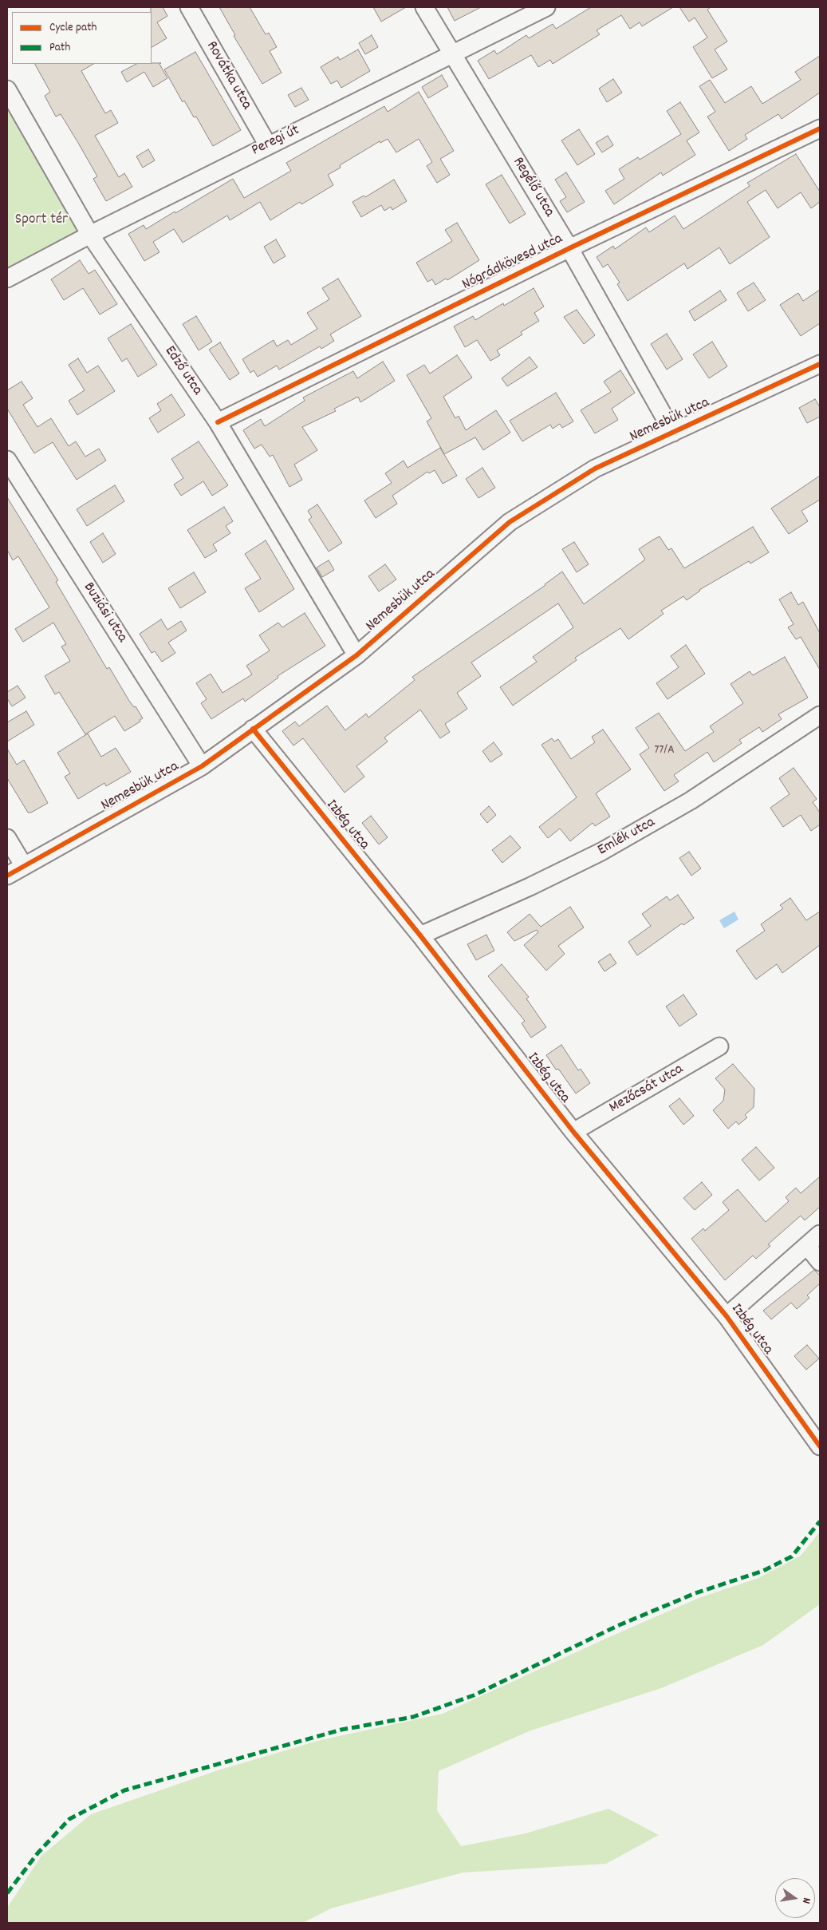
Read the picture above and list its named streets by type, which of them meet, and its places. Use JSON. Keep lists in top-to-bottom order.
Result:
{
  "streets": {
    "street": [
      "Rovátka utca",
      "Peregi út",
      "Regélő utca",
      "Nógrádkövesd utca",
      "Edző utca",
      "Nemesbük utca",
      "Buziási utca",
      "Izbég utca",
      "Emlék utca",
      "Mezőcsát utca"
    ]
  },
  "crossings": [
    ["Rovátka utca", "Peregi út"],
    ["Peregi út", "Regélő utca"],
    ["Peregi út", "Edző utca"],
    ["Regélő utca", "Nógrádkövesd utca"],
    ["Regélő utca", "Nemesbük utca"],
    ["Nógrádkövesd utca", "Edző utca"],
    ["Edző utca", "Nemesbük utca"],
    ["Nemesbük utca", "Buziási utca"],
    ["Nemesbük utca", "Izbég utca"],
    ["Izbég utca", "Emlék utca"],
    ["Izbég utca", "Mezőcsát utca"]
  ],
  "parks": ["Sport tér"],
  "house_numbers": ["77/A"],
  "legend": ["Cycle path", "Path"],
  "north": "right"
}
